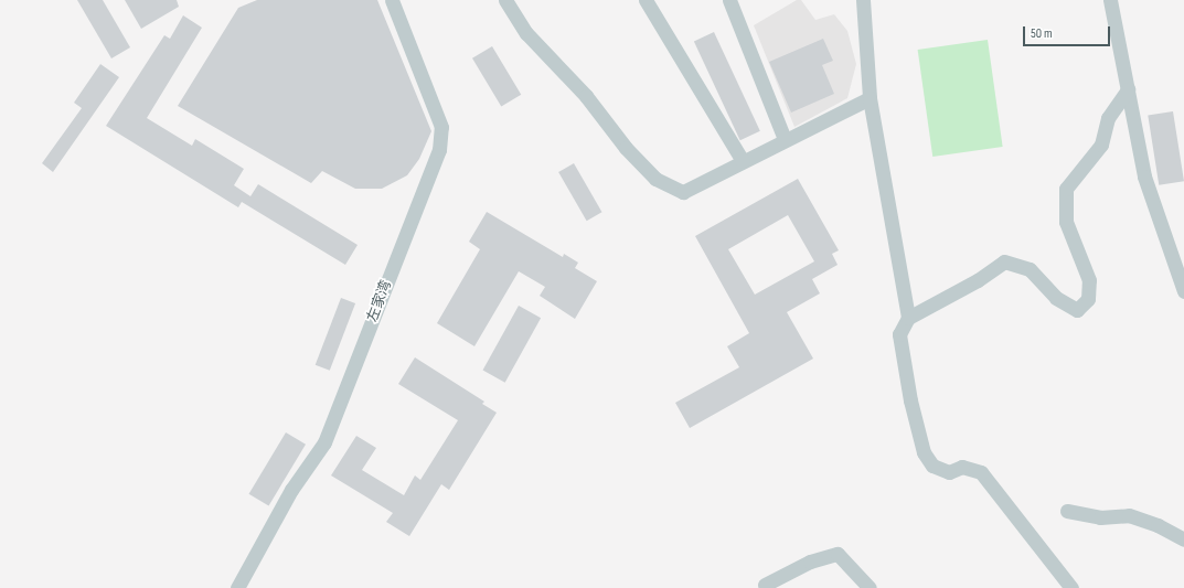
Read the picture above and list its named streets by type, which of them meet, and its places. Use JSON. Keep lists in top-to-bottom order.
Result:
{
  "streets": {
    "street": ["左家湾"]
  },
  "scale_bar": "50 m"
}
